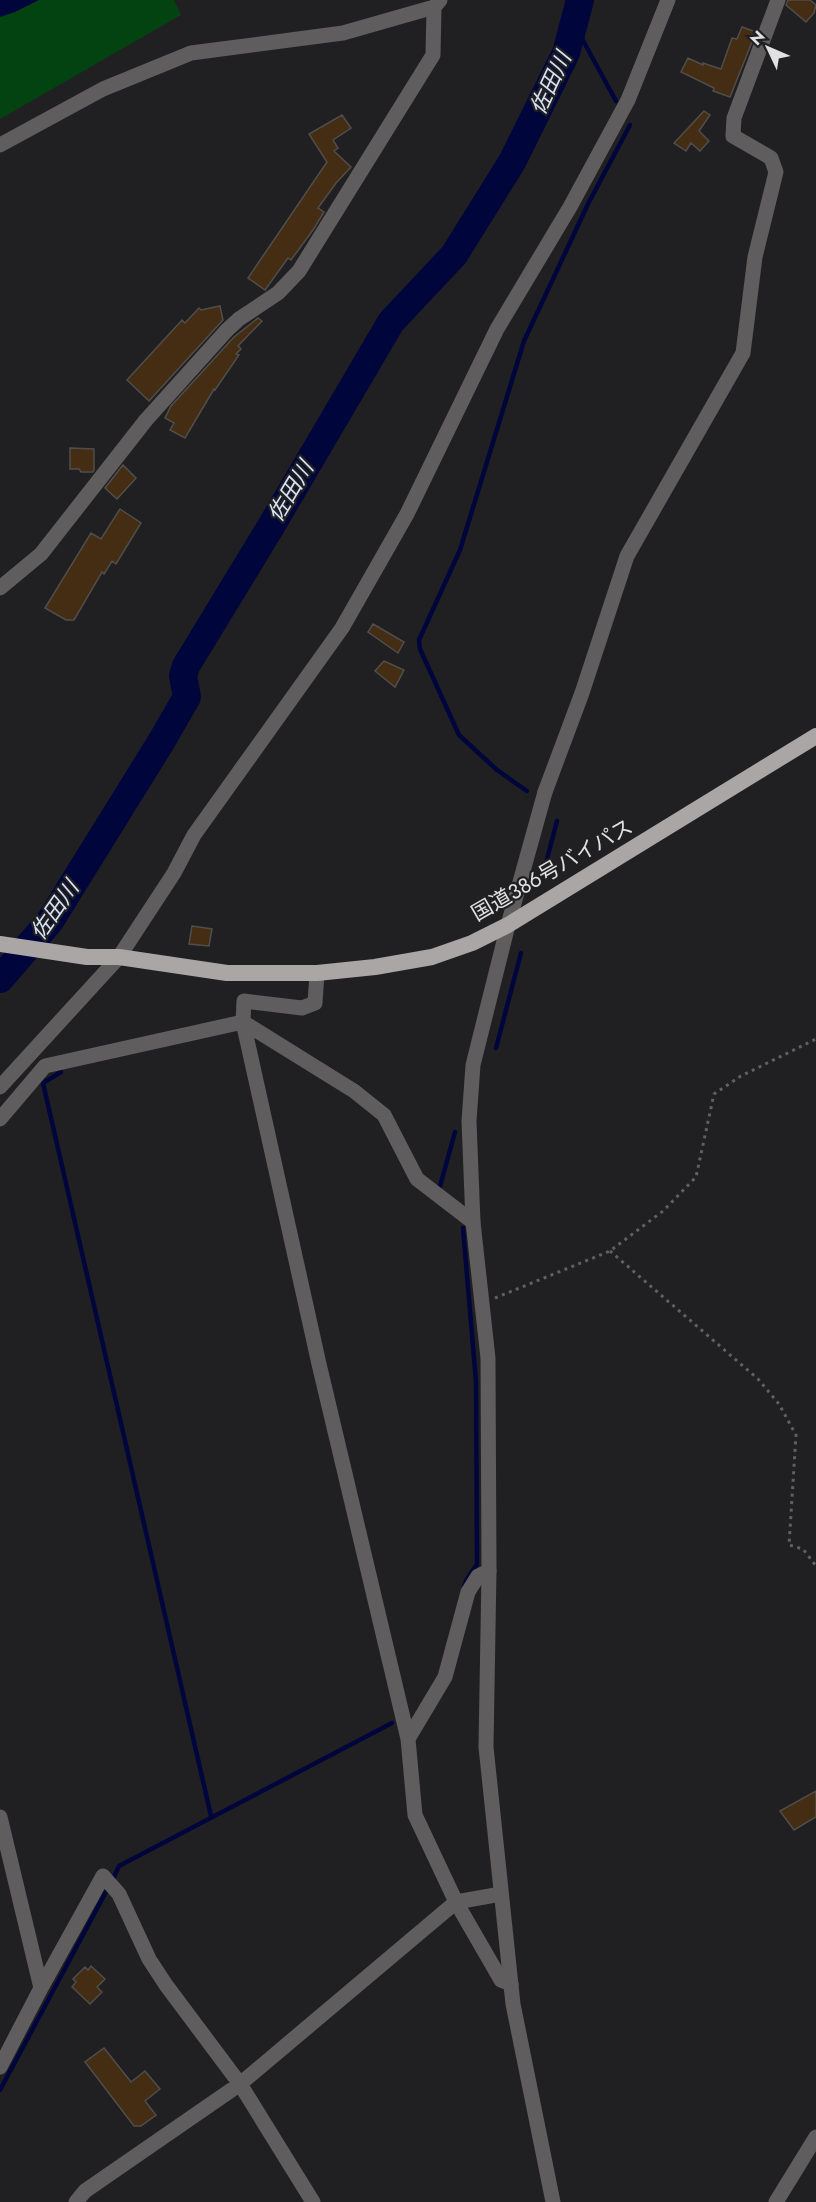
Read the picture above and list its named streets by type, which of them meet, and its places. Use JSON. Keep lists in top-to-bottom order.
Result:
{
  "streets": {
    "highway": ["国道386号バイパス"]
  },
  "water": ["佐田川"],
  "north": "top left"
}
